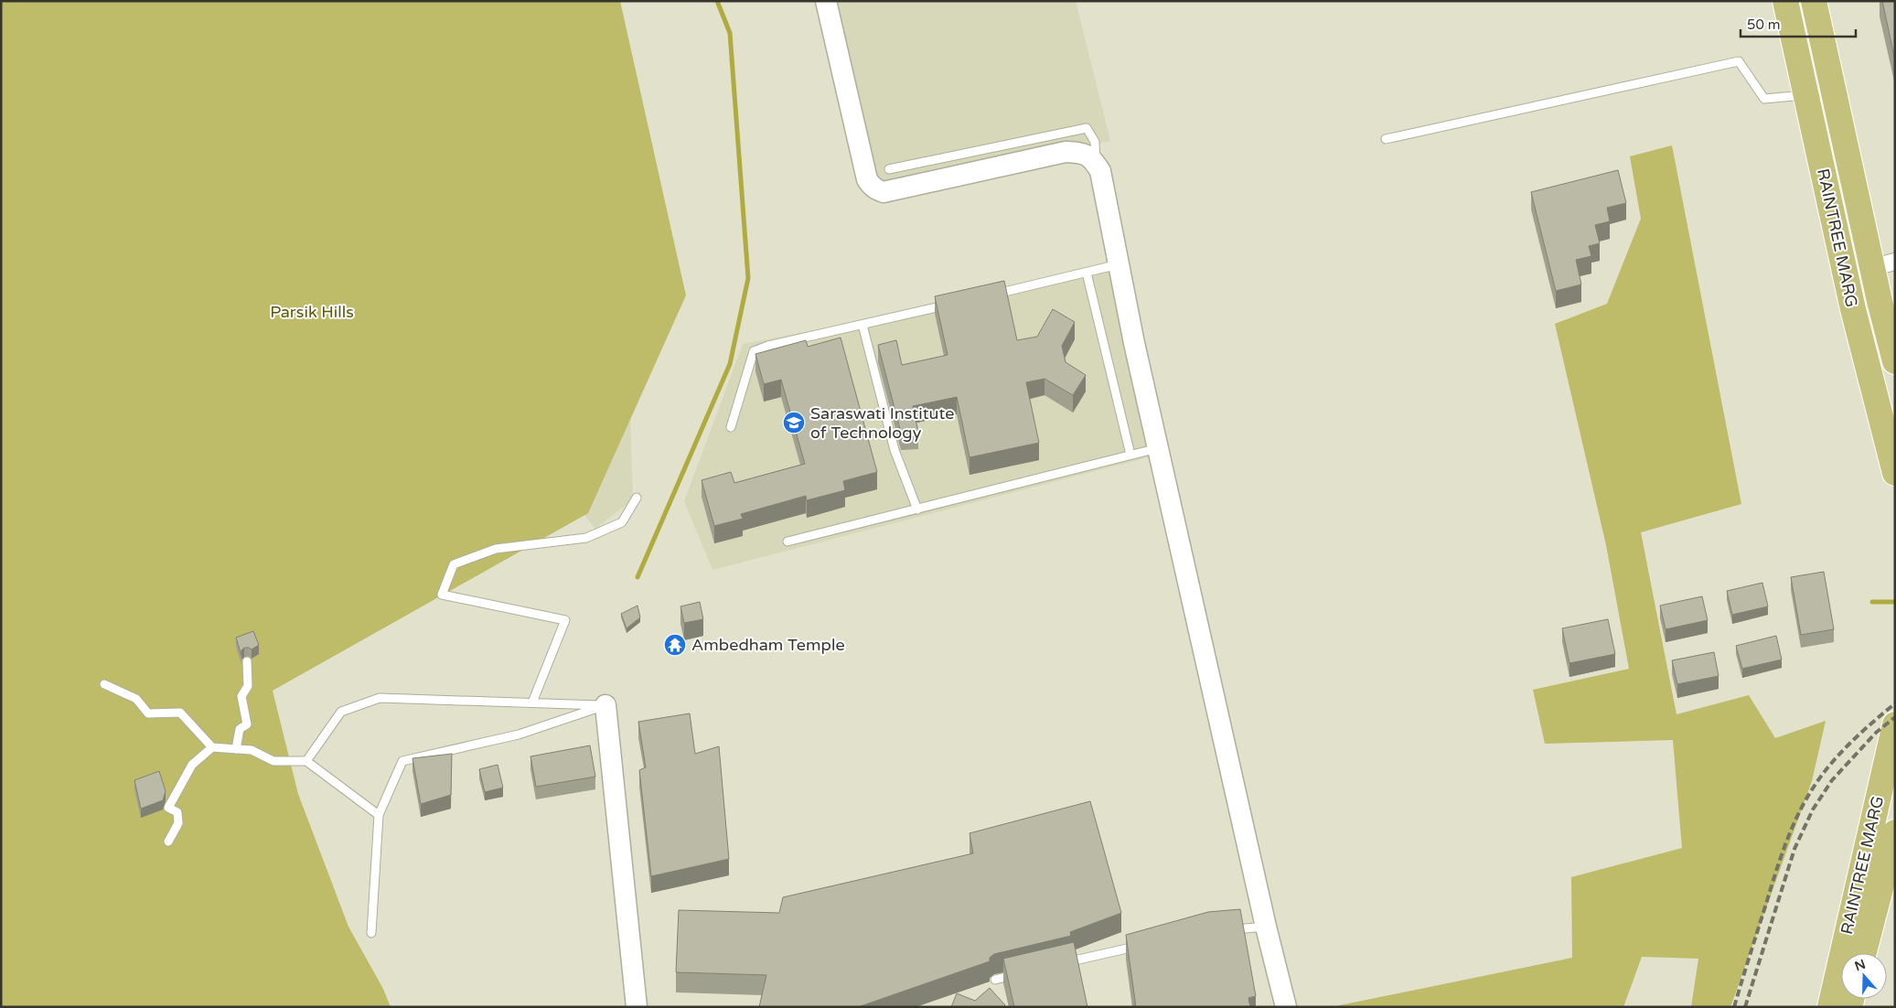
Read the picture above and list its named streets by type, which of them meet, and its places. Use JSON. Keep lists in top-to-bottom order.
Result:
{
  "streets": {
    "main road": ["RAINTREE MARG"]
  },
  "parks": ["Parsik Hills"],
  "places": {
    "school or university": ["Saraswati Institute of Technology"],
    "temple": ["Ambedham Temple"]
  },
  "scale_bar": "50 m",
  "north": "top"
}
